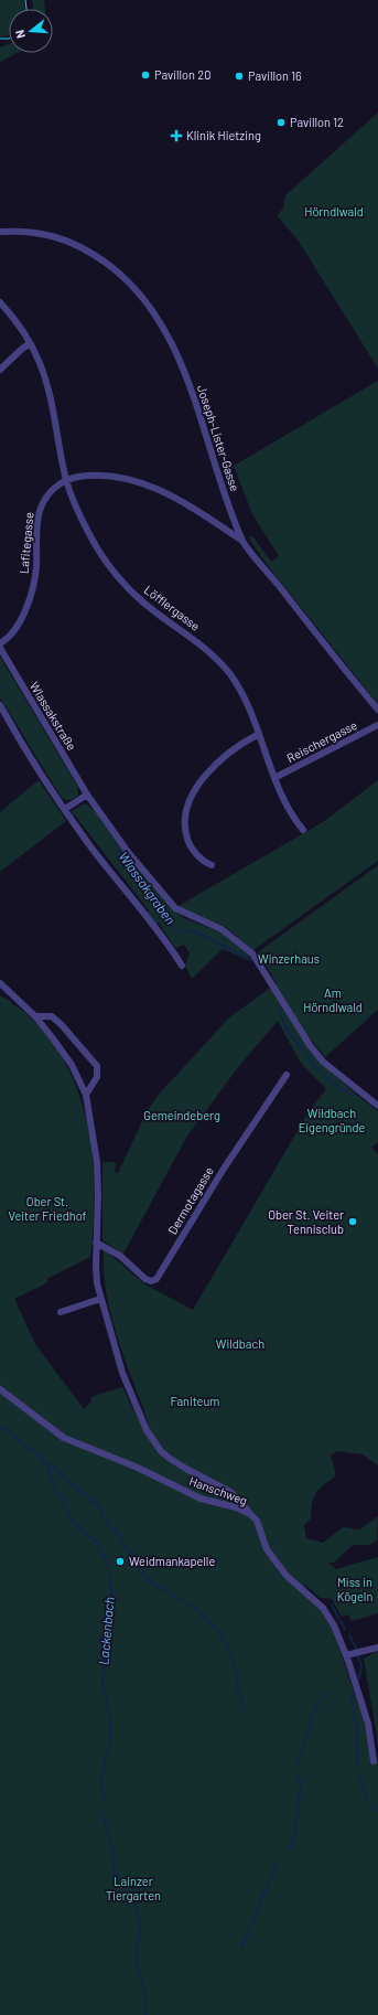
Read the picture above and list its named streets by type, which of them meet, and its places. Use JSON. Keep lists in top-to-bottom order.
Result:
{
  "streets": {
    "street": [
      "Joseph-Lister-Gasse",
      "Lafitegasse",
      "Löfflergasse",
      "Wlassakstraße",
      "Reischergasse",
      "Dermotagasse",
      "Hanschweg"
    ]
  },
  "crossings": [
    ["Joseph-Lister-Gasse", "Lafitegasse"],
    ["Lafitegasse", "Löfflergasse"],
    ["Löfflergasse", "Reischergasse"]
  ],
  "water": ["Wlassakgraben", "Lackenbach"],
  "parks": [
    "Hörndlwald",
    "Winzerhaus",
    "Am Hörndlwald",
    "Wildbach Eigengründe",
    "Gemeindeberg",
    "Ober St. Veiter Friedhof",
    "Wildbach",
    "Faniteum",
    "Miss in Kögeln",
    "Lainzer Tiergarten"
  ],
  "places": {
    "other": [
      "Pavillon 20",
      "Pavillon 16",
      "Pavillon 12",
      "Ober St. Veiter Tennisclub",
      "Weidmankapelle"
    ],
    "health": ["Klinik Hietzing"]
  },
  "north": "left"
}
